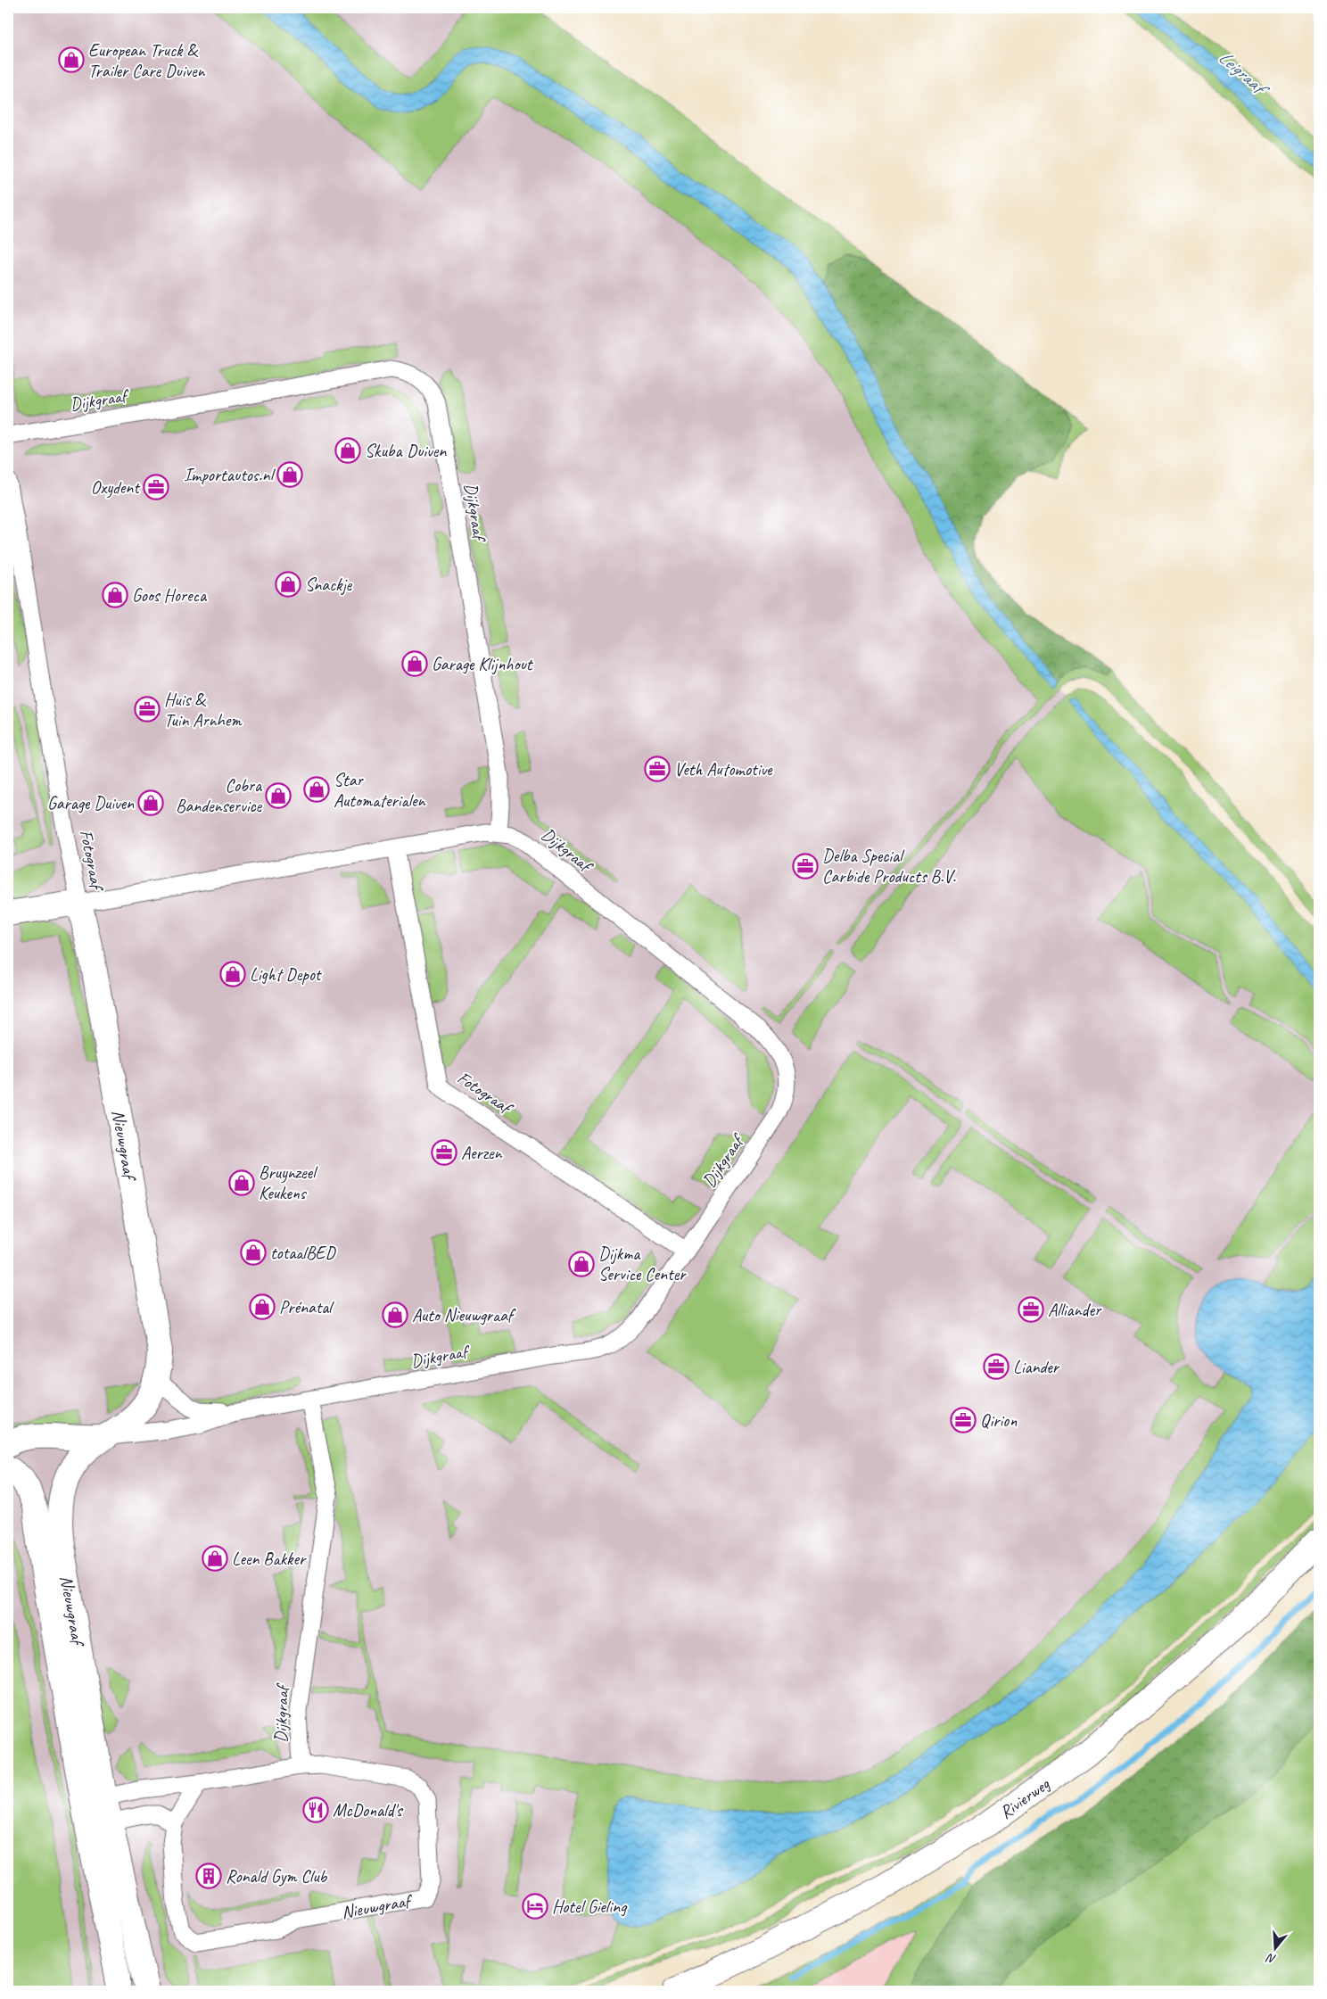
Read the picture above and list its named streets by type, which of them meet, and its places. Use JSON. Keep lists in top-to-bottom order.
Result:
{
  "streets": {
    "street": [
      "Dijkgraaf",
      "Fotograaf",
      "Nieuwgraaf",
      "Rivierweg"
    ]
  },
  "crossings": [
    ["Dijkgraaf", "Fotograaf"],
    ["Dijkgraaf", "Nieuwgraaf"],
    ["Fotograaf", "Nieuwgraaf"]
  ],
  "water": ["Leigraaf"],
  "places": {
    "shop": [
      "European Truck & Trailer Care Duiven",
      "Skuba Duiven",
      "Importautos.nl",
      "Snackje",
      "Goos Horeca",
      "Garage Klijnhout",
      "Star Automaterialen",
      "Cobra Bandenservice",
      "Garage Duiven",
      "Light Depot",
      "Bruynzeel Keukens",
      "totaalBED",
      "Dijkma Service Center",
      "Prénatal",
      "Auto Nieuwgraaf",
      "Leen Bakker"
    ],
    "office": [
      "Oxydent",
      "Huis & Tuin Arnhem",
      "Veth Automotive",
      "Delba Special Carbide Products B.V.",
      "Aerzen",
      "Alliander",
      "Liander",
      "Qirion"
    ],
    "restaurant": ["McDonald's"],
    "building": ["Ronald Gym Club"],
    "hotel": ["Hotel Gieling"]
  },
  "north": "bottom"
}
